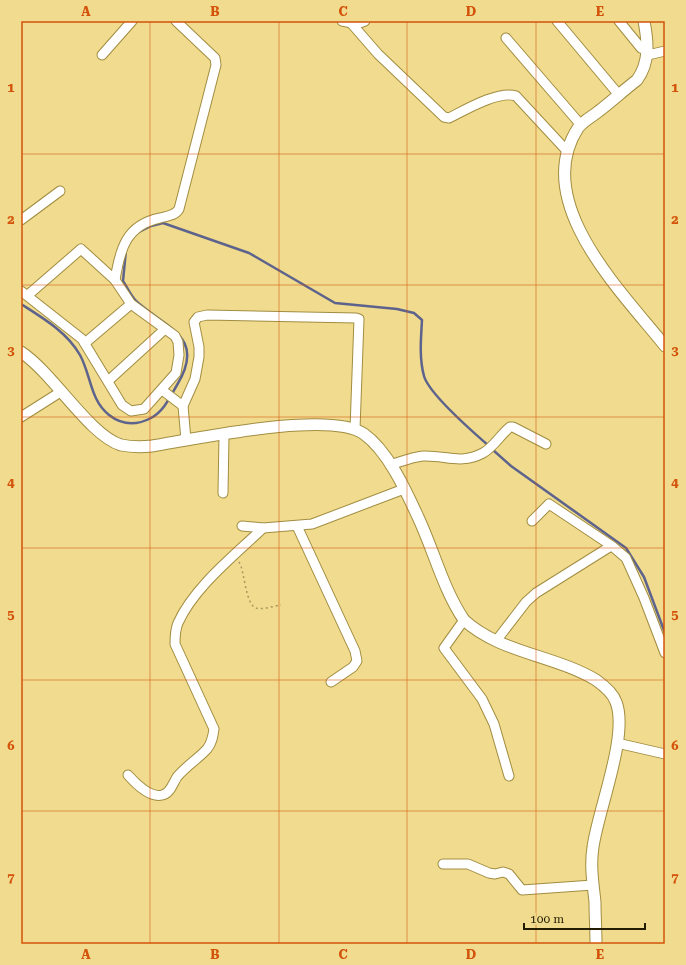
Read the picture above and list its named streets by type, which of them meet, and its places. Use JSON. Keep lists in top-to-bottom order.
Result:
{
  "scale_bar": "100 m",
  "grid": {
    "columns": [
      "A",
      "B",
      "C",
      "D",
      "E"
    ],
    "rows": [
      "1",
      "2",
      "3",
      "4",
      "5",
      "6",
      "7"
    ]
  }
}
